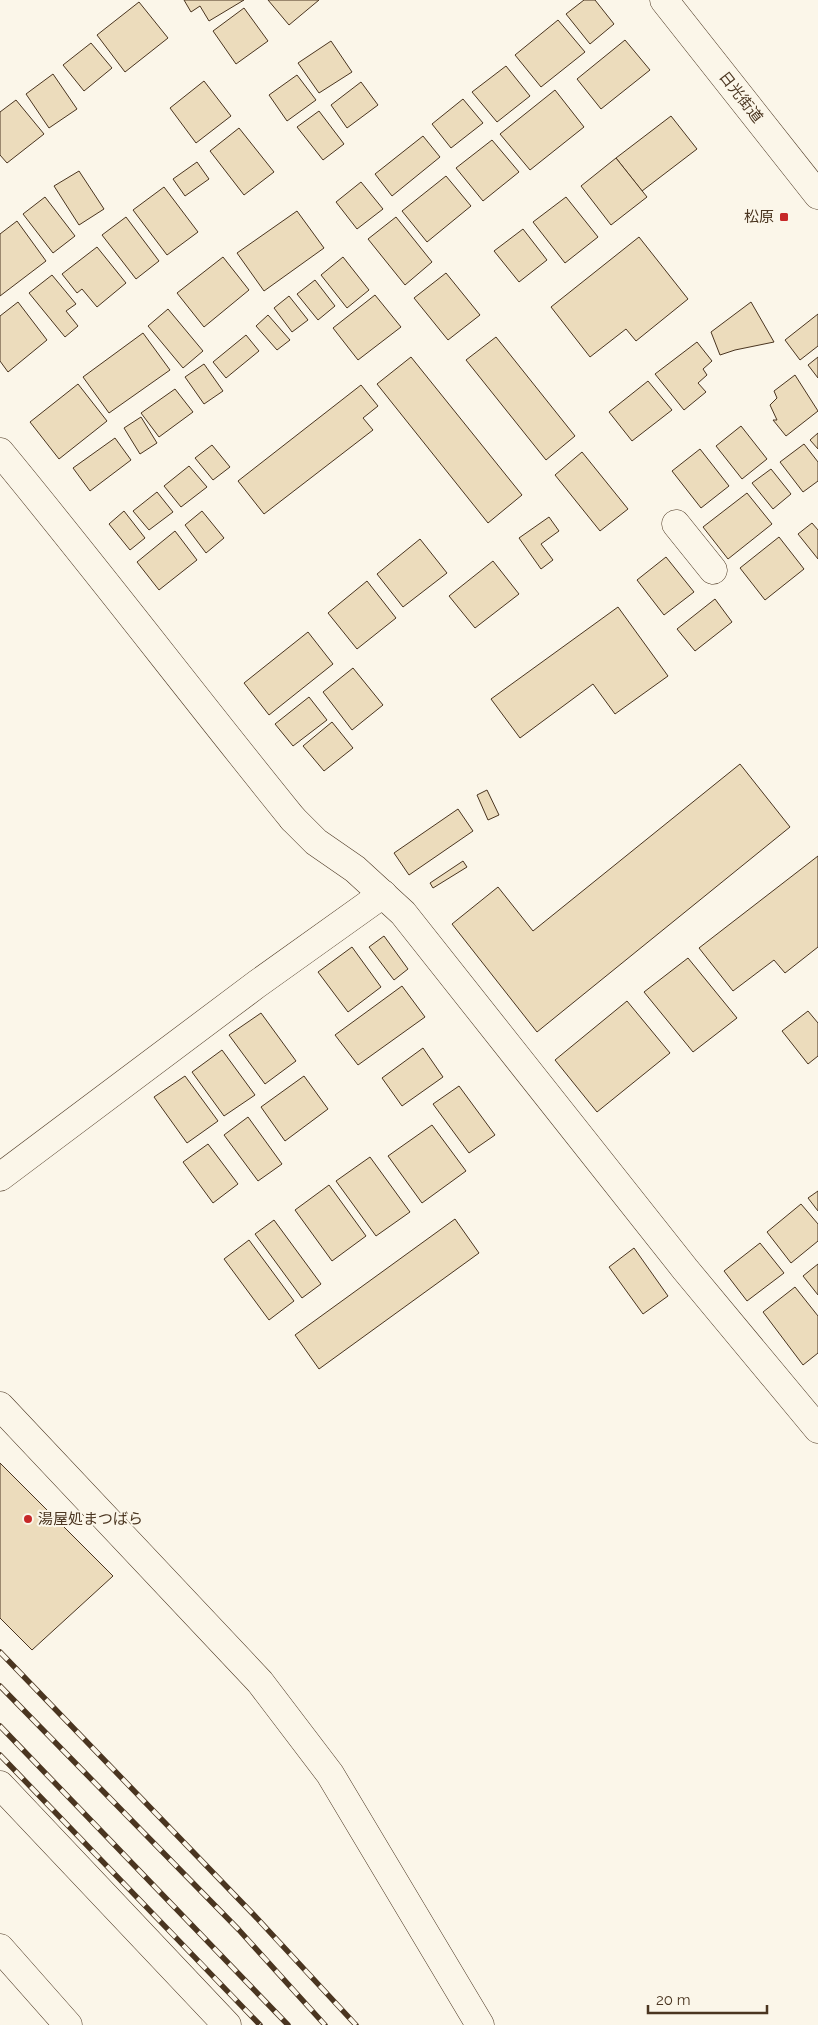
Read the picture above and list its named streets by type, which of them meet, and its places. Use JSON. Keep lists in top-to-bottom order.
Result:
{
  "streets": {
    "street": ["日光街道"]
  },
  "places": {
    "transit": ["松原"],
    "other": ["湯屋処まつばら"]
  },
  "scale_bar": "20 m"
}
